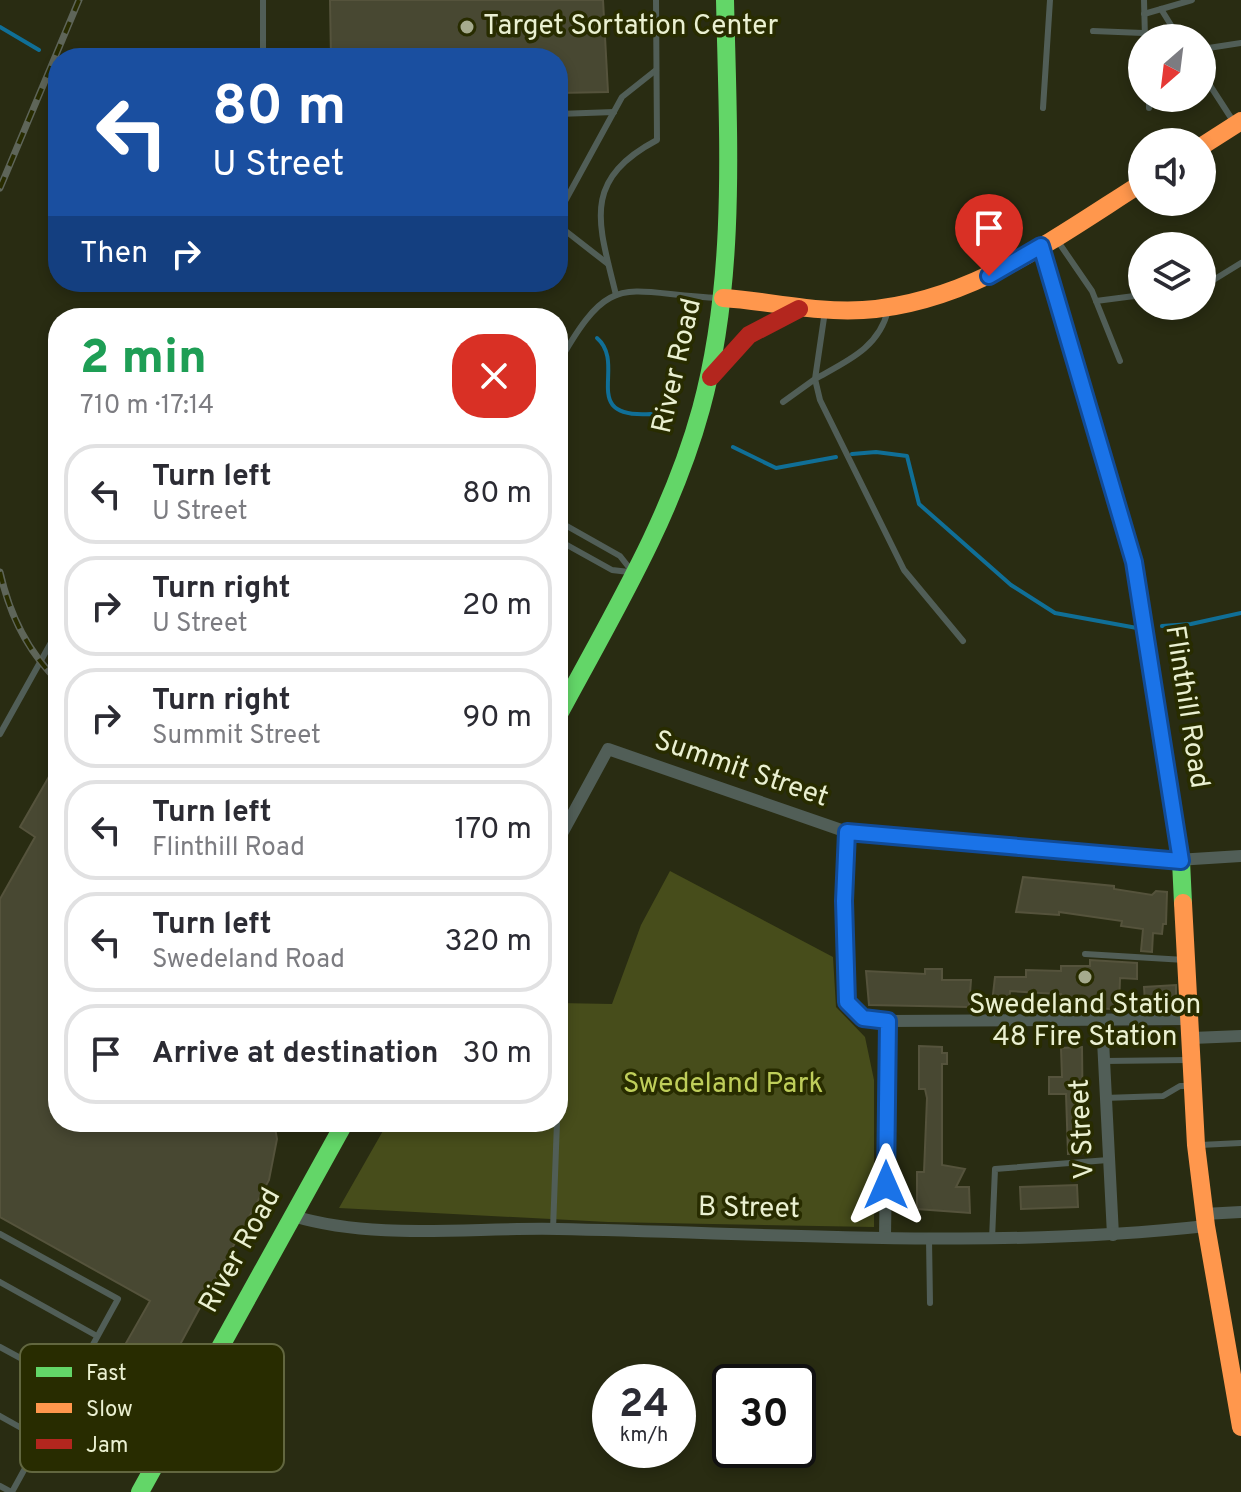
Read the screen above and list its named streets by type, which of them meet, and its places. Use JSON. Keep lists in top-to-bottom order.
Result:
{
  "streets": {
    "main road": ["River Road", "Flinthill Road"],
    "street": ["Summit Street", "V Street", "B Street"]
  },
  "crossings": [
    ["River Road", "B Street"],
    ["Flinthill Road", "Summit Street"],
    ["Flinthill Road", "B Street"],
    ["V Street", "B Street"]
  ],
  "parks": ["Swedeland Park"],
  "places": ["Target Sortation Center", "Swedeland Station 48 Fire Station"],
  "legend": ["Fast", "Slow", "Jam"],
  "north": "bottom left",
  "page": {
    "turn": ["80 m", "U Street"],
    "then": "Then",
    "heading": ["2 min", "710 m · 17:14"],
    "list": [
      {
        "name": "Turn left",
        "note": "U Street",
        "value": "80 m"
      },
      {
        "name": "Turn right",
        "note": "U Street",
        "value": "20 m"
      },
      {
        "name": "Turn right",
        "note": "Summit Street",
        "value": "90 m"
      },
      {
        "name": "Turn left",
        "note": "Flinthill Road",
        "value": "170 m"
      },
      {
        "name": "Turn left",
        "note": "Swedeland Road",
        "value": "320 m"
      },
      {
        "name": "Arrive at destination",
        "value": "30 m"
      }
    ],
    "speed": "24 km/h",
    "limit": "30"
  }
}
